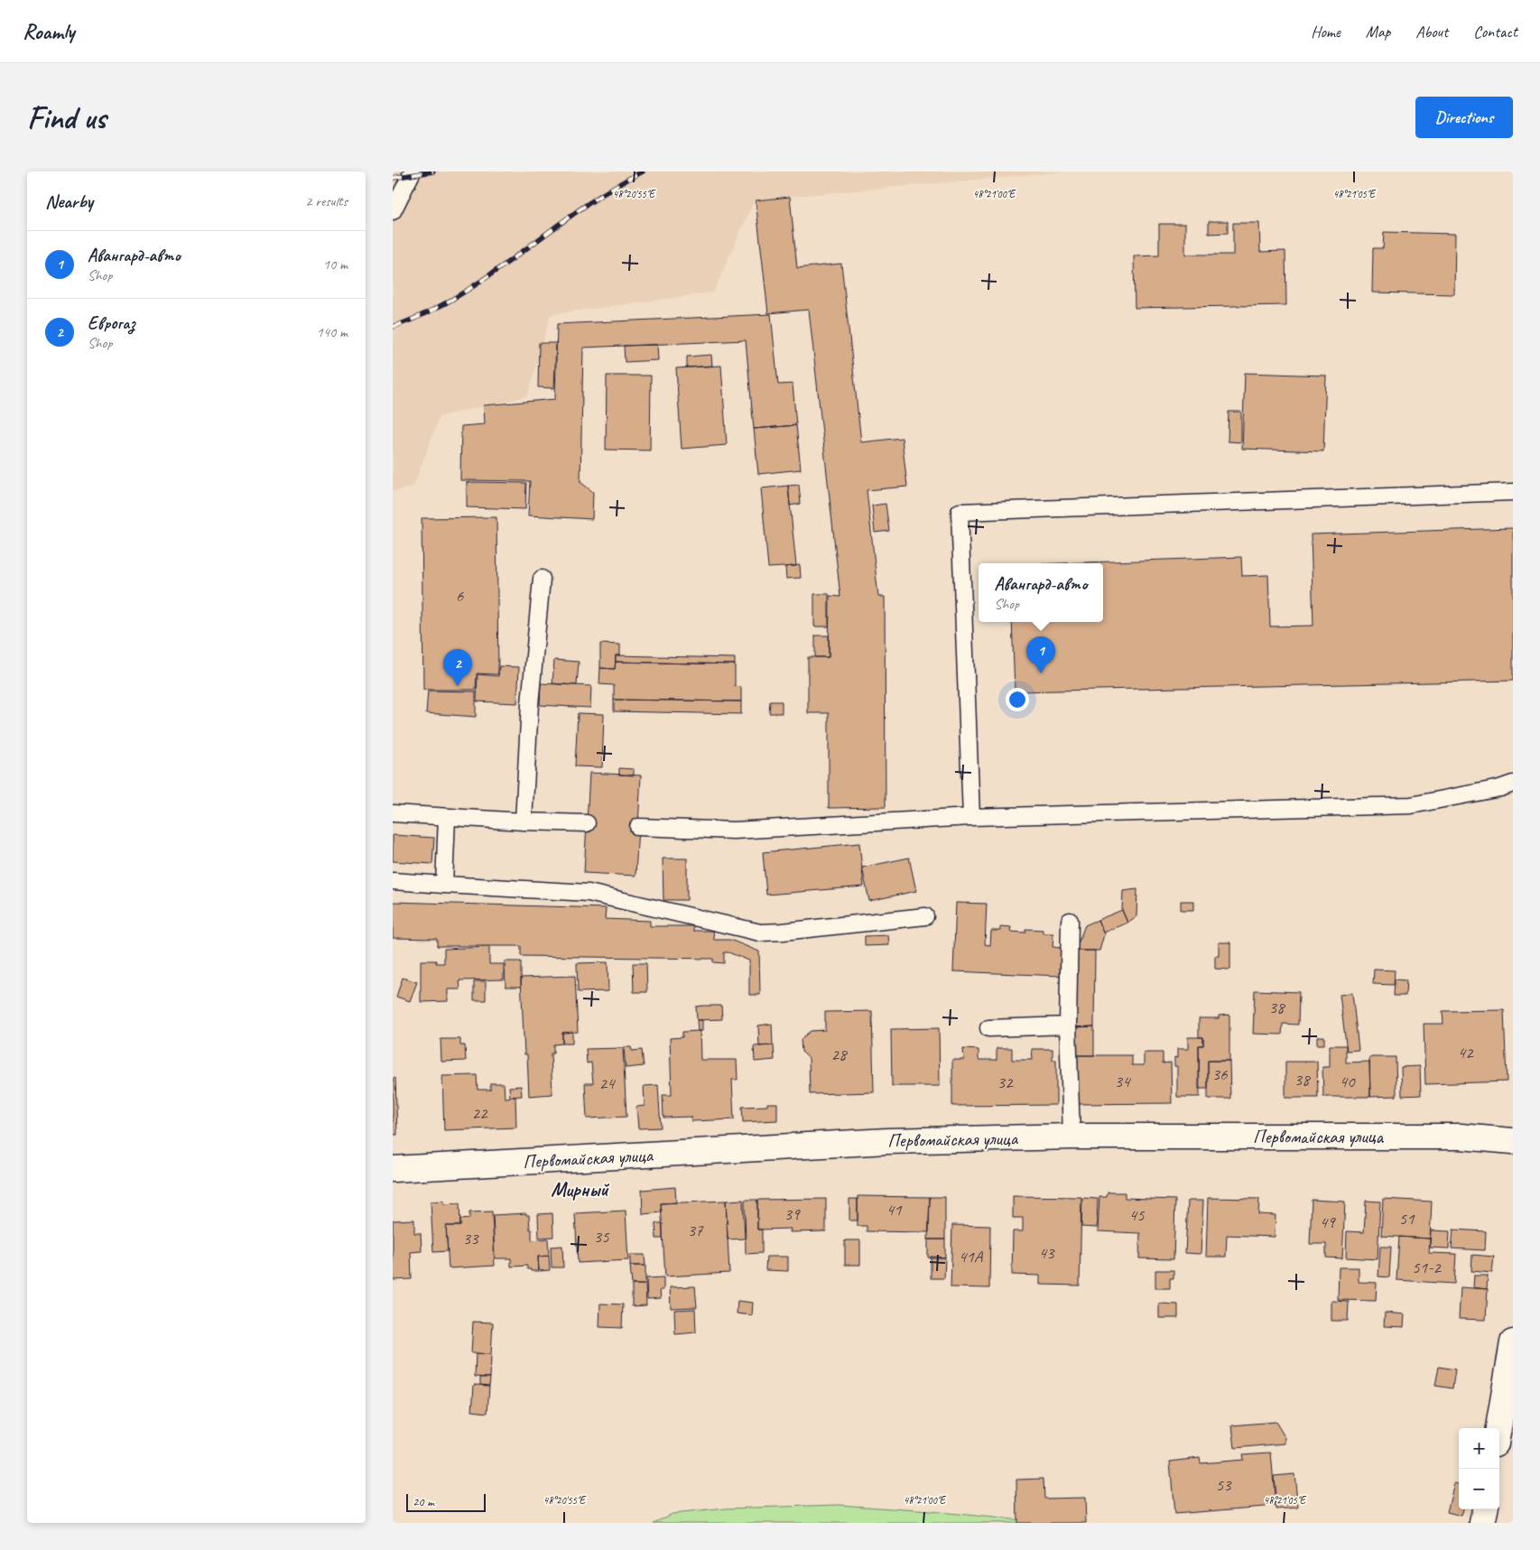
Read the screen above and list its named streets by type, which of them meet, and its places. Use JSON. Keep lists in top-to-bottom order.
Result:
{
  "streets": {
    "street": ["Первомайская улица"]
  },
  "districts": ["Мирный"],
  "house_numbers": [
    "6",
    "38",
    "42",
    "28",
    "36",
    "38",
    "34",
    "40",
    "32",
    "24",
    "22",
    "41",
    "39",
    "45",
    "51",
    "49",
    "37",
    "35",
    "33",
    "43",
    "41А",
    "51-2",
    "53"
  ],
  "scale_bar": "20 m",
  "page": {
    "header": "Roamly",
    "nav": [
      "Home",
      "Map",
      "About",
      "Contact"
    ],
    "buttons": "Directions",
    "title": "Find us",
    "heading": ["Nearby", "2 results"],
    "list": [
      {
        "mark": "1",
        "name": "Авангард-авто",
        "note": "Shop",
        "value": "10 m"
      },
      {
        "mark": "2",
        "name": "Еврогаз",
        "note": "Shop",
        "value": "140 m"
      }
    ],
    "popup": ["Авангард-авто", "Shop"],
    "pins": ["1", "2"],
    "map_buttons": ["+", "−"],
    "scale": "20 m"
  },
  "coordinates": ["48°20'55\"E", "48°21'00\"E", "48°21'05\"E"]
}
